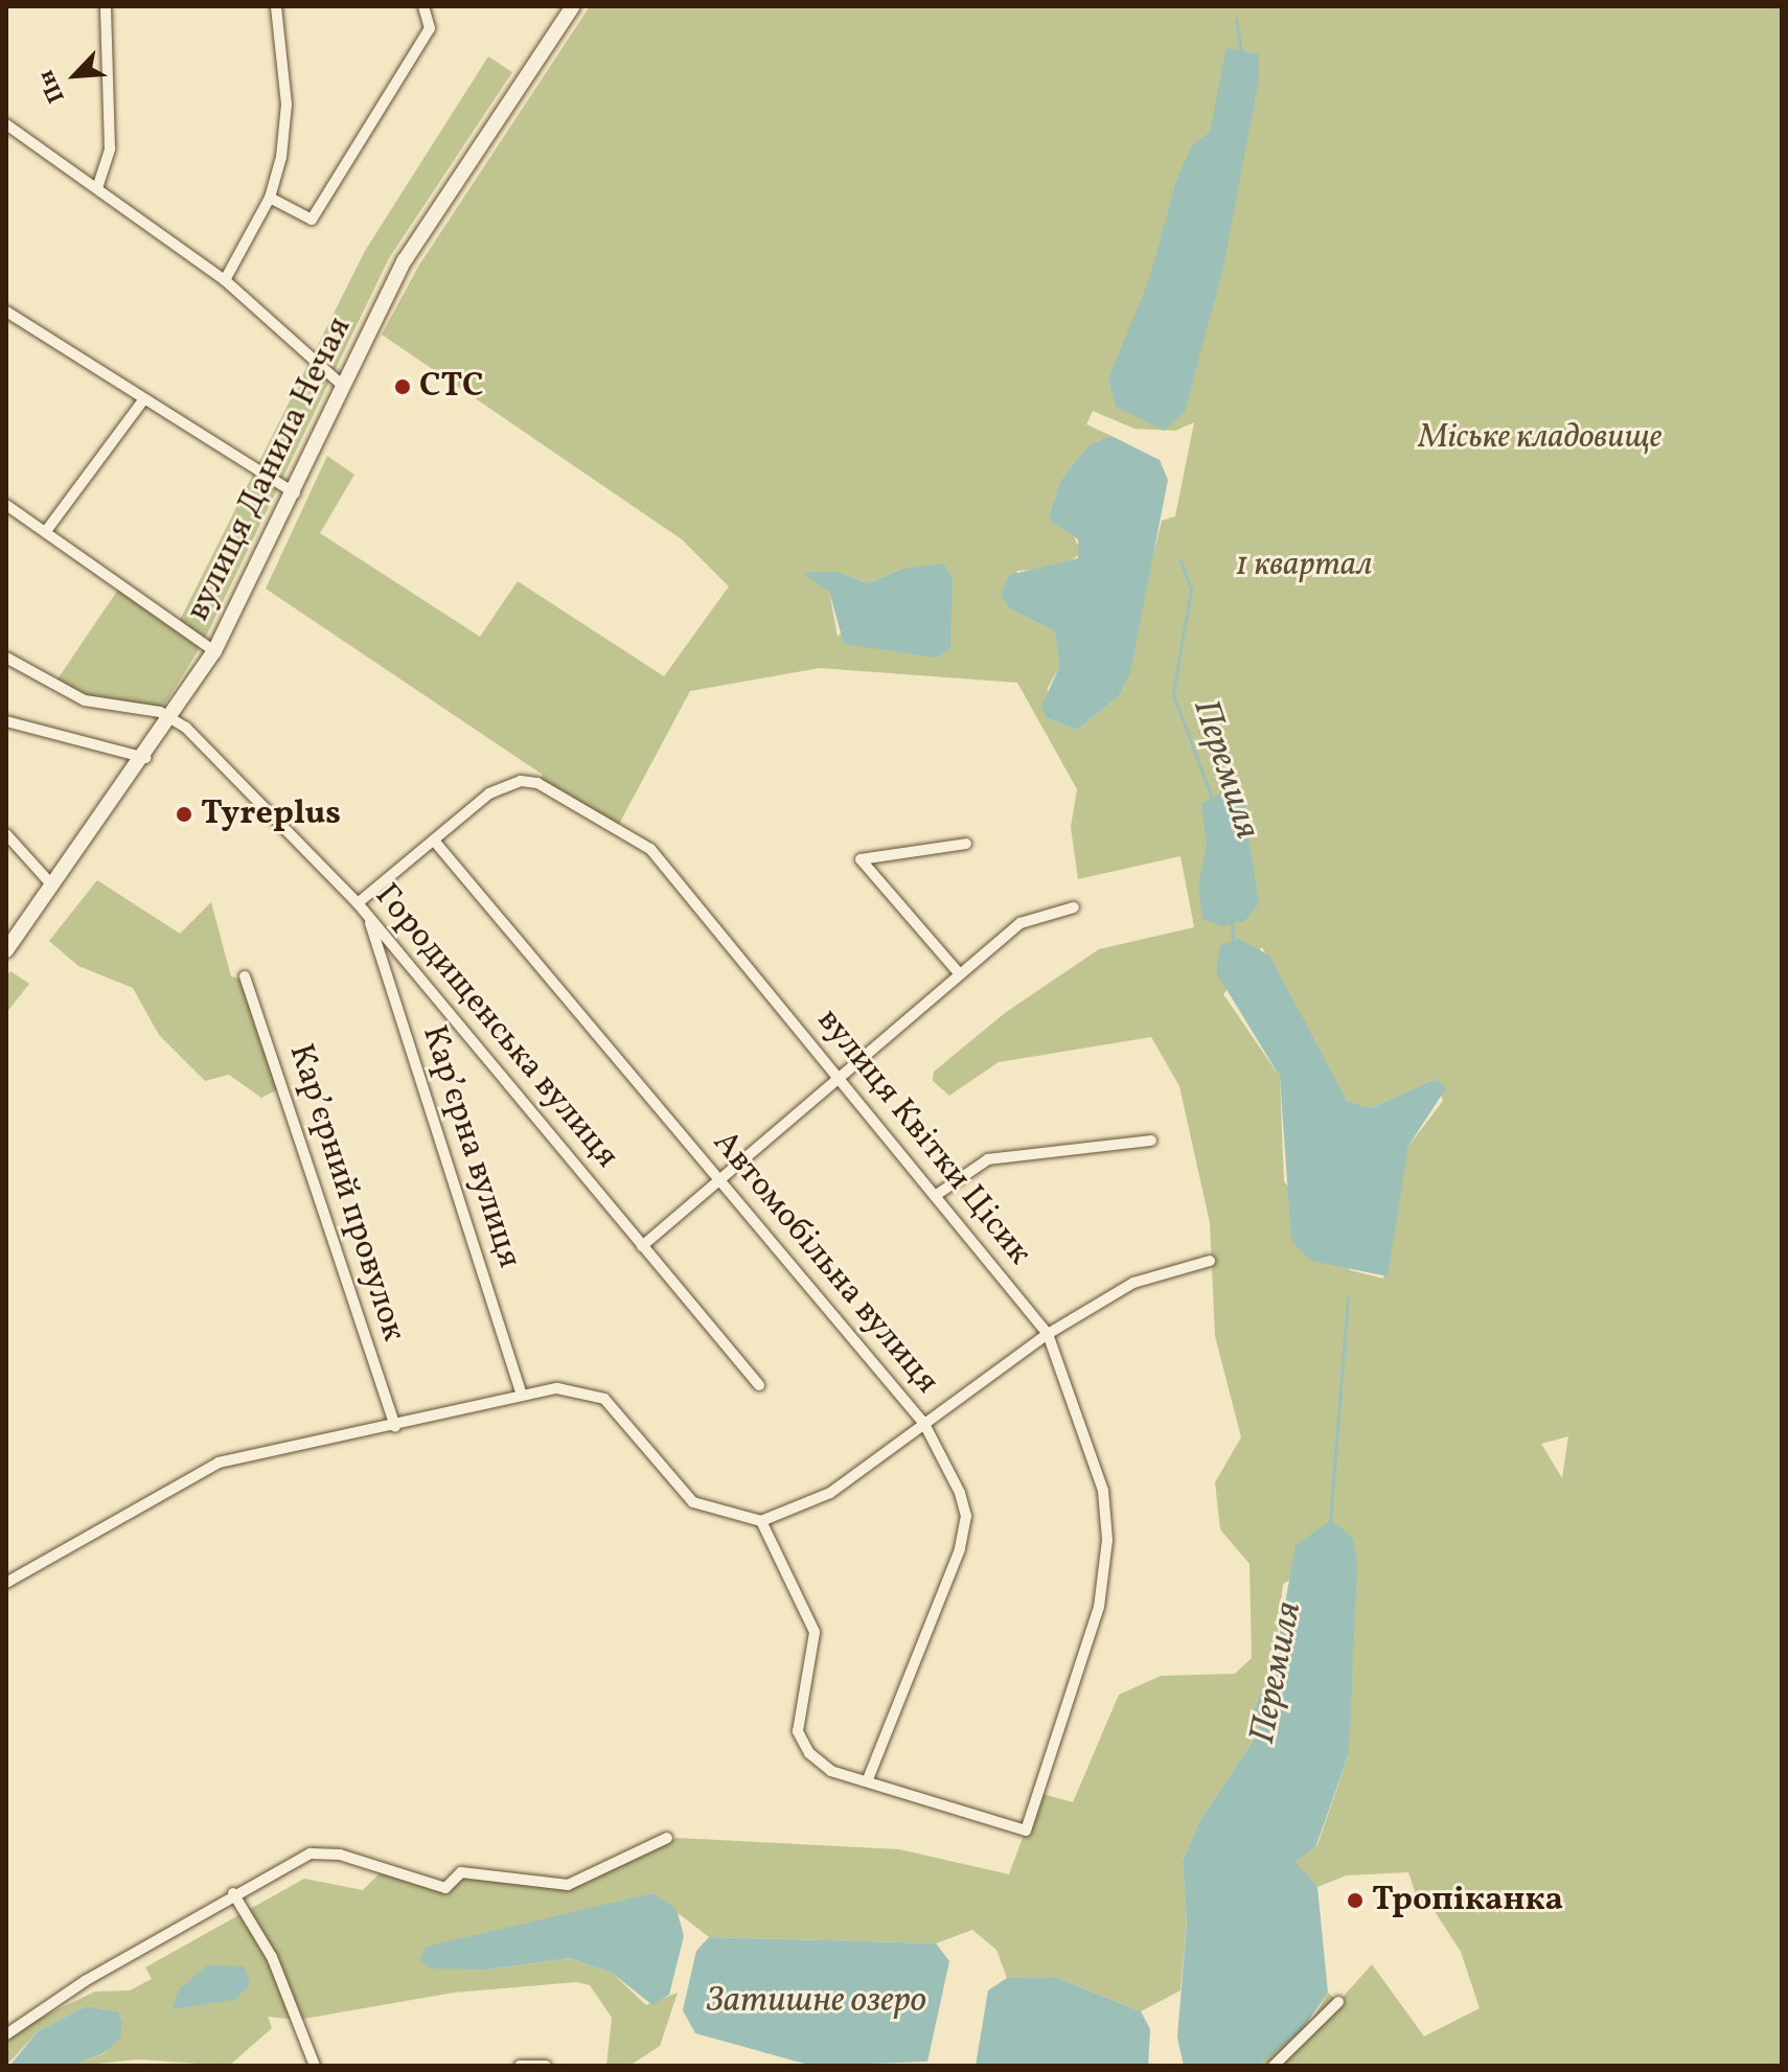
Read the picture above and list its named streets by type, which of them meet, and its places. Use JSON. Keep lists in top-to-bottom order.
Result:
{
  "streets": {
    "main road": ["вулиця Данила Нечая"],
    "street": [
      "Городищенська вулиця",
      "вулиця Квітки Цісик",
      "Карʼєрна вулиця",
      "Карʼєрний провулок",
      "Автомобільна вулиця"
    ]
  },
  "crossings": [
    ["вулиця Данила Нечая", "Городищенська вулиця"],
    ["Городищенська вулиця", "вулиця Квітки Цісик"],
    ["Городищенська вулиця", "Карʼєрна вулиця"],
    ["вулиця Квітки Цісик", "Автомобільна вулиця"]
  ],
  "water": ["Перемиля", "Затишне озеро"],
  "parks": ["Міське кладовище", "1 квартал"],
  "places": ["СТС", "Tyreplus", "Тропіканка"],
  "north": "bottom left"
}
